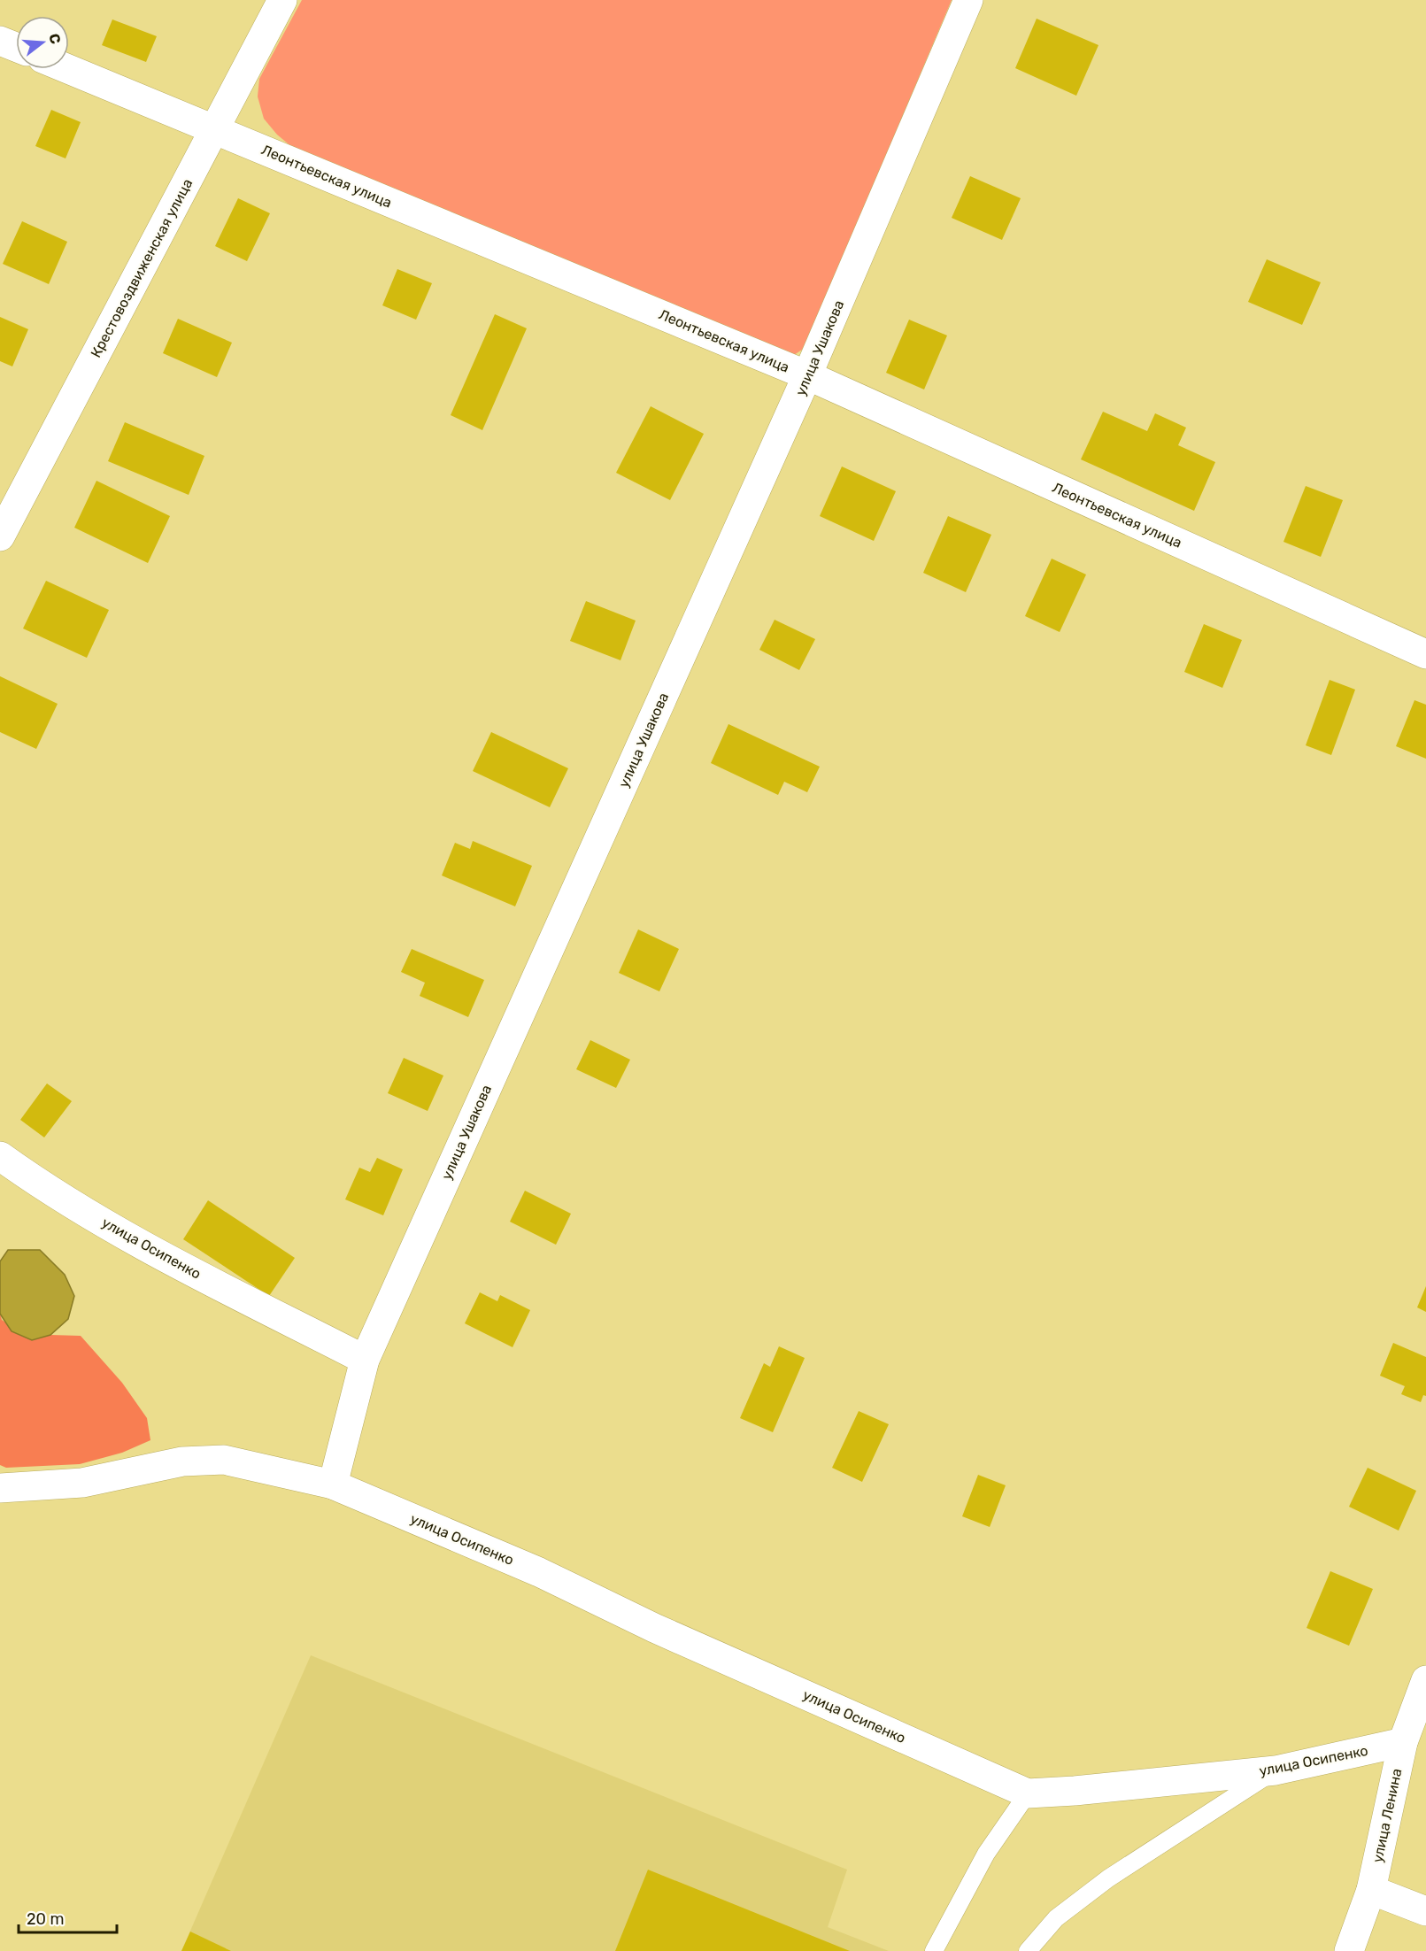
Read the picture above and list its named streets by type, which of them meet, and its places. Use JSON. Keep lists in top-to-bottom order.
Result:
{
  "streets": {
    "street": [
      "Леонтьевская улица",
      "Крестовоздвиженская улица",
      "улица Ушакова",
      "улица Осипенко",
      "улица Ленина"
    ]
  },
  "crossings": [
    ["Леонтьевская улица", "Крестовоздвиженская улица"],
    ["Леонтьевская улица", "улица Ушакова"],
    ["улица Ушакова", "улица Осипенко"],
    ["улица Осипенко", "улица Ленина"]
  ],
  "scale_bar": "20 m",
  "north": "right"
}
